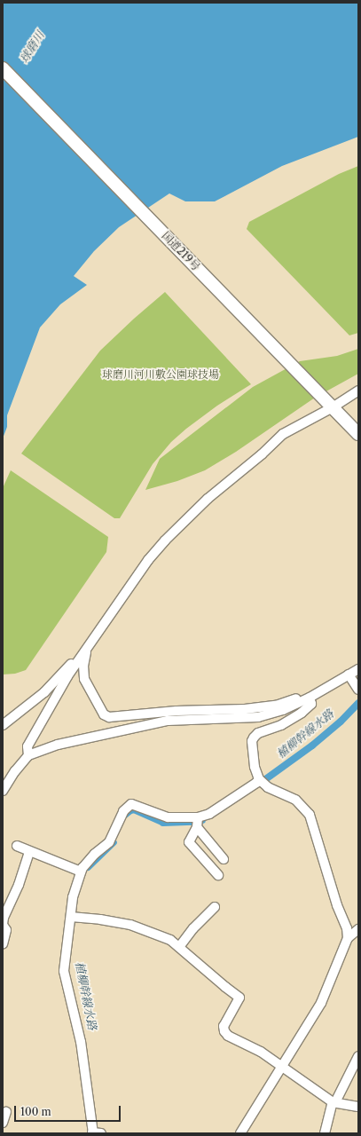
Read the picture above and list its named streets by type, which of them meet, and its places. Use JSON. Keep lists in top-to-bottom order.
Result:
{
  "streets": {
    "highway": ["国道219号"]
  },
  "water": ["球磨川", "植柳幹線水路"],
  "parks": ["球磨川河川敷公園球技場"],
  "scale_bar": "100 m"
}
